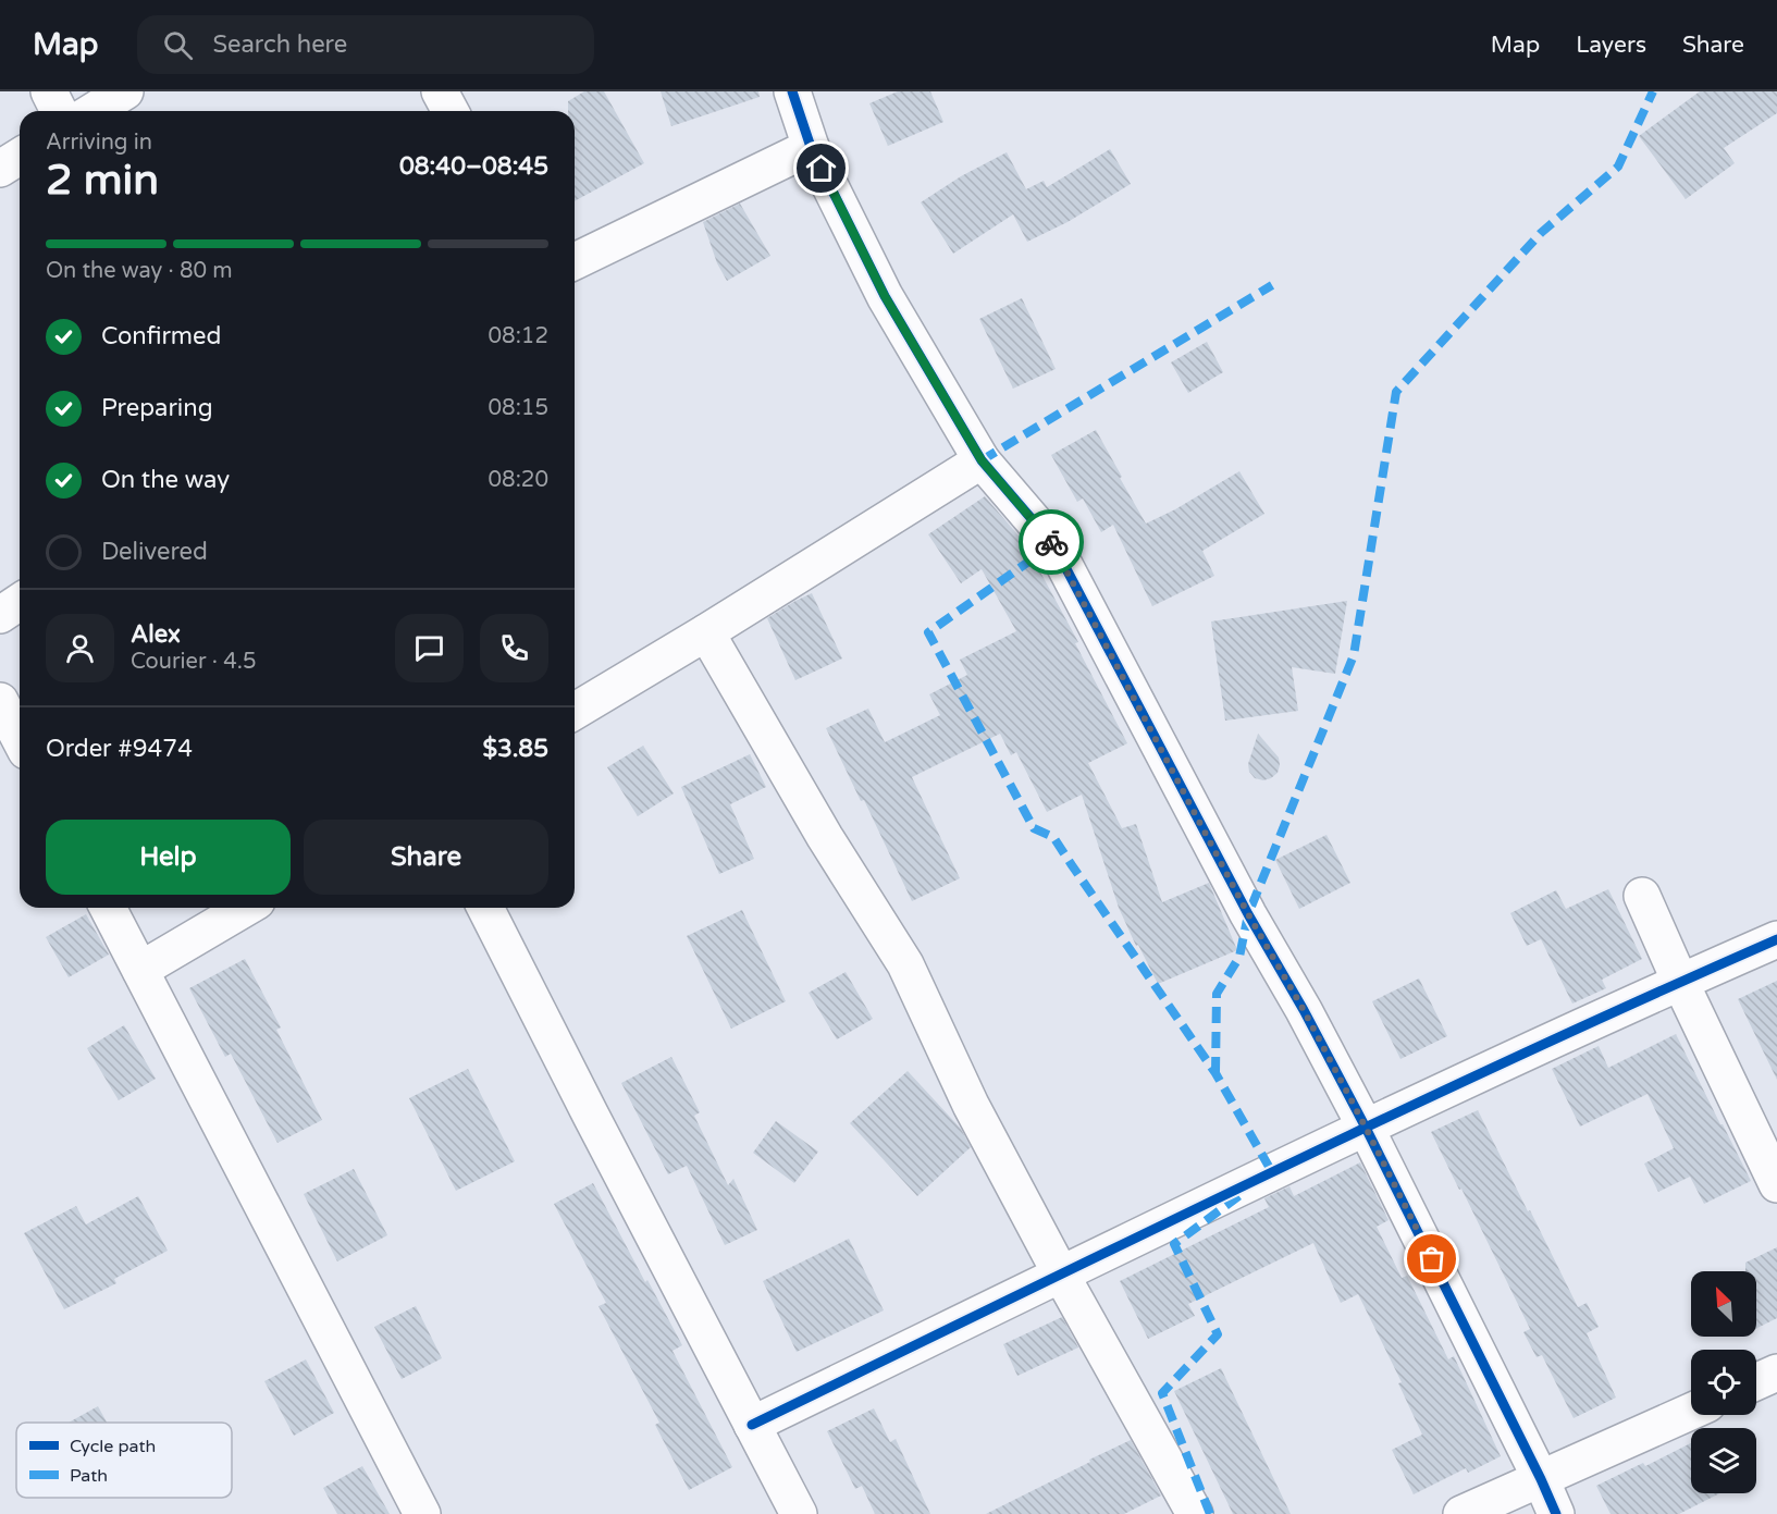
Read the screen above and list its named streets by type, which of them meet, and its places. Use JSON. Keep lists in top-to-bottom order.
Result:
{
  "legend": ["Cycle path", "Path"],
  "north": "top left",
  "page": {
    "header": "Map",
    "search": "Search here",
    "nav": ["Map", "Layers", "Share"],
    "heading": ["2 min", "Arriving in", "08:40–08:45"],
    "panel": [
      "Alex",
      "Courier · 4.5",
      "Order #9474",
      "$3.85"
    ],
    "bar": "On the way · 80 m",
    "list": [
      ["Confirmed", "08:12"],
      ["Preparing", "08:15"],
      ["On the way", "08:20"],
      "Delivered"
    ],
    "buttons": ["Help", "Share"]
  }
}
